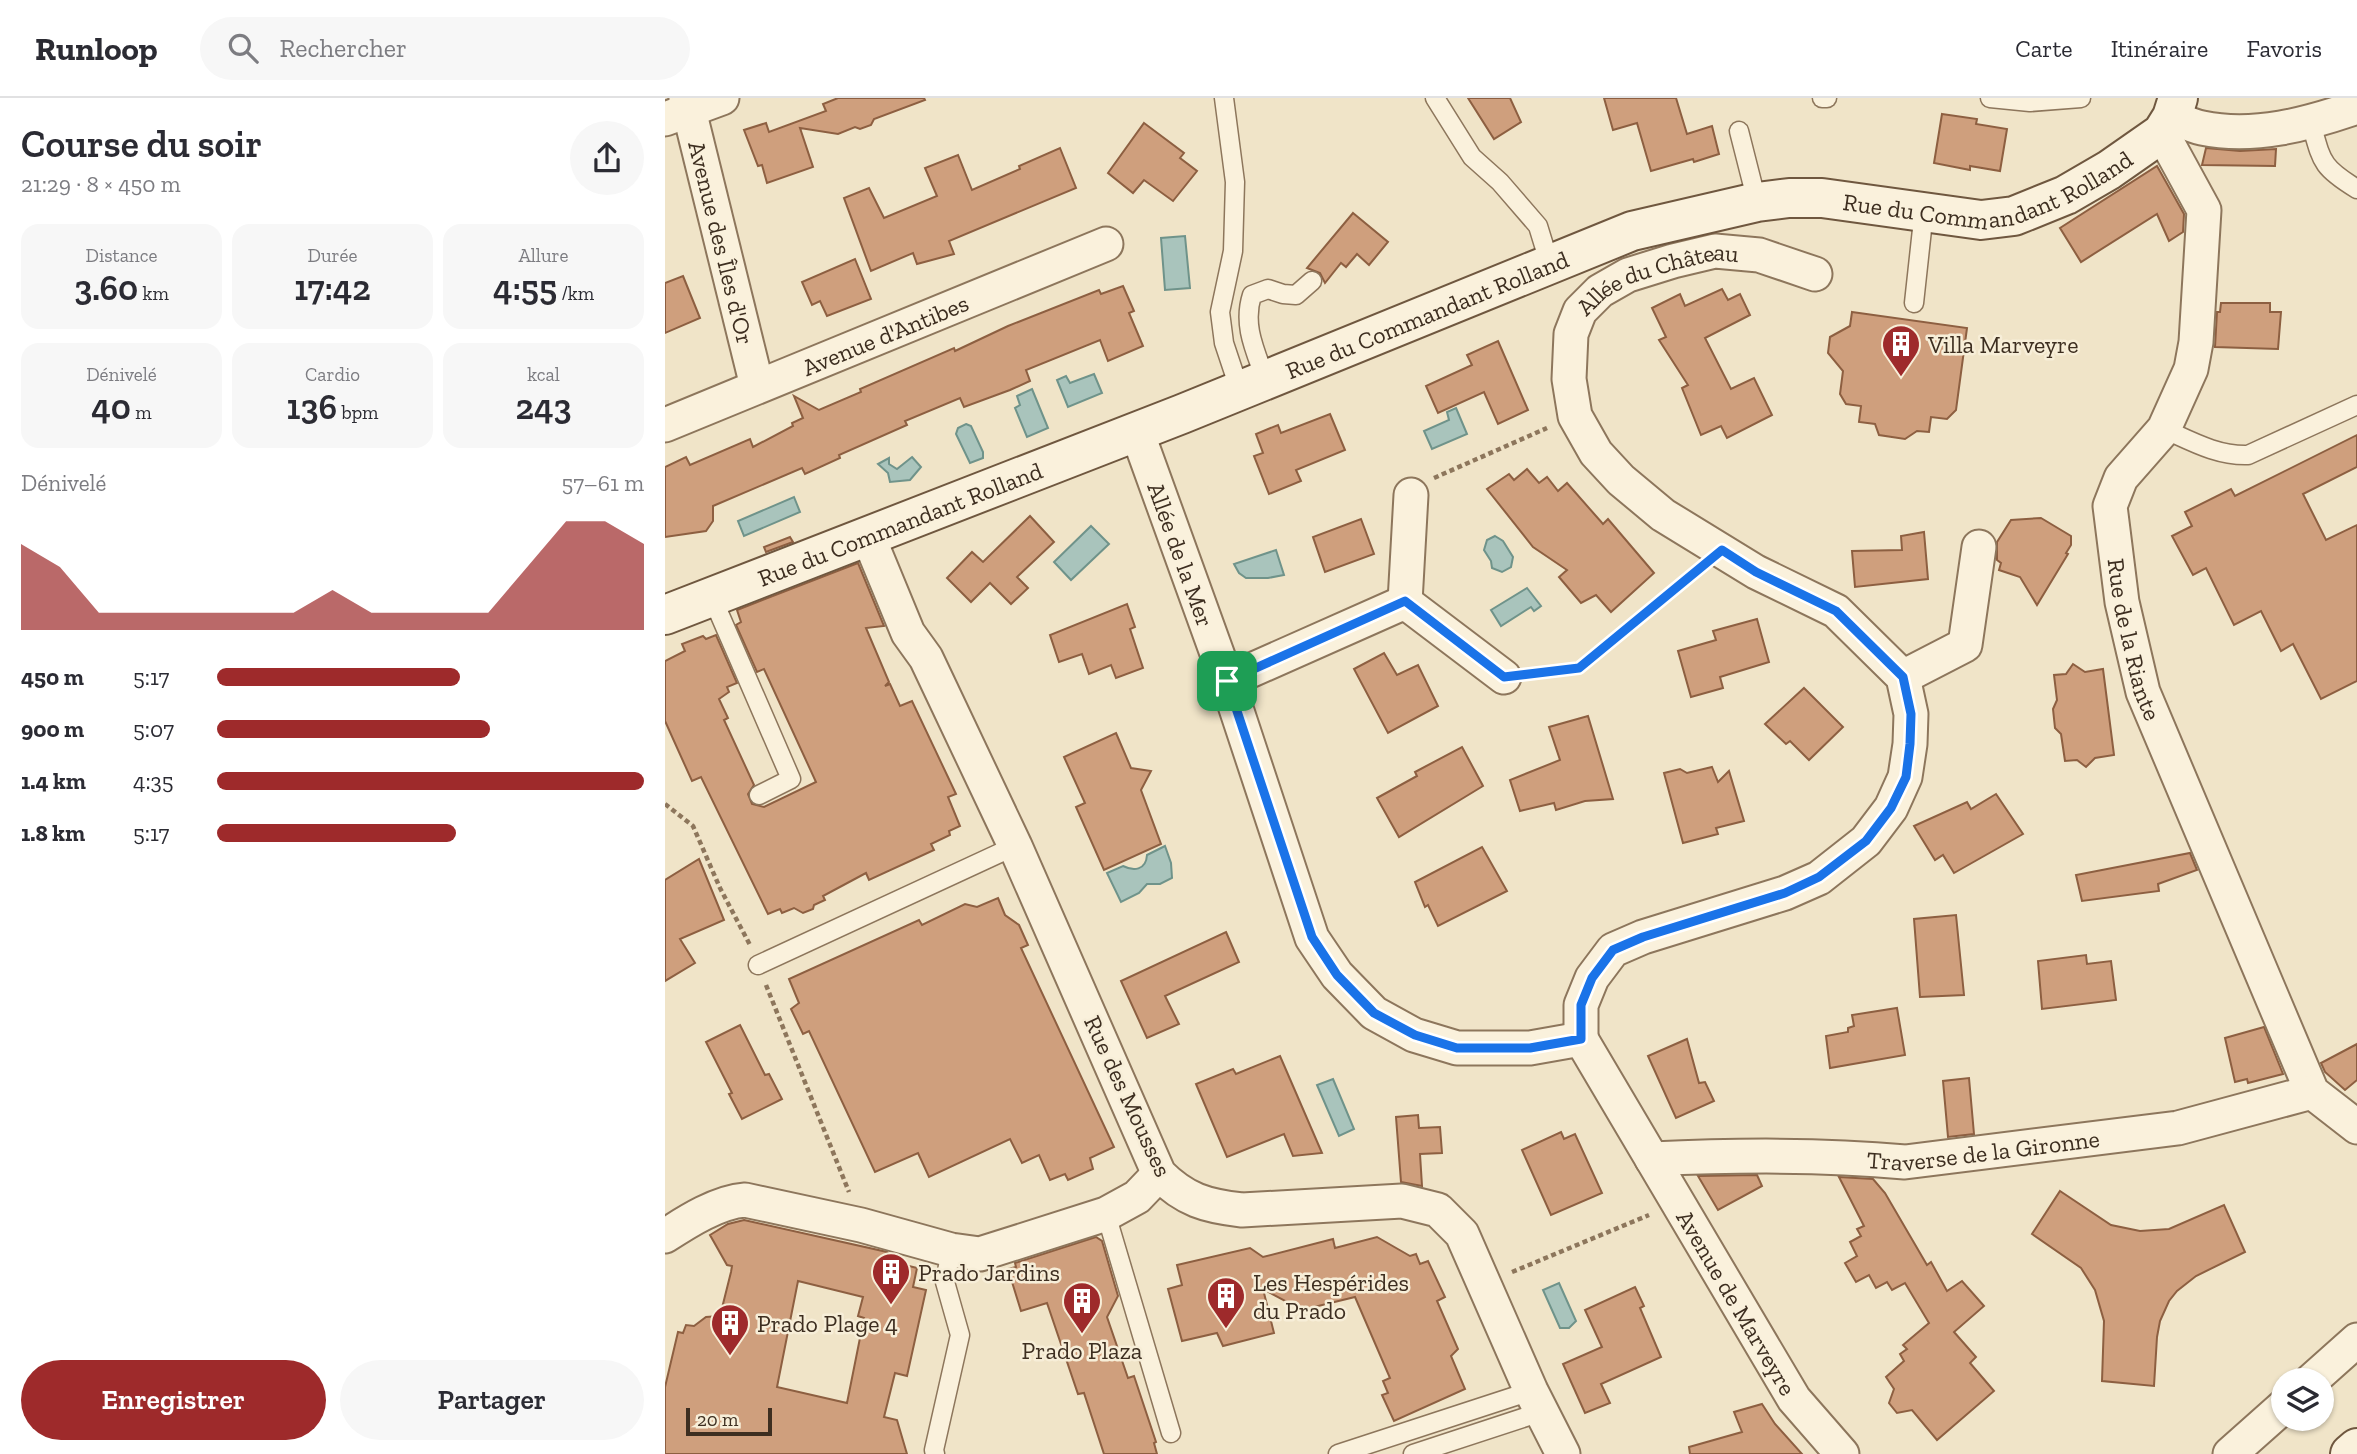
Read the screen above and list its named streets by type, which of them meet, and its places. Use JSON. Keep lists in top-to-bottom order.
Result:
{
  "streets": {
    "street": [
      "Rue du Commandant Rolland",
      "Avenue des Îles d'Or",
      "Allée du Château",
      "Avenue d'Antibes",
      "Allée de la Mer",
      "Rue de la Riante",
      "Rue des Mousses",
      "Traverse de la Gironne",
      "Avenue de Marveyre"
    ]
  },
  "crossings": [
    ["Rue du Commandant Rolland", "Allée de la Mer"],
    ["Rue du Commandant Rolland", "Rue de la Riante"],
    ["Rue du Commandant Rolland", "Rue des Mousses"],
    ["Avenue des Îles d'Or", "Avenue d'Antibes"],
    ["Allée de la Mer", "Avenue de Marveyre"],
    ["Rue de la Riante", "Traverse de la Gironne"],
    ["Traverse de la Gironne", "Avenue de Marveyre"]
  ],
  "places": {
    "building": [
      "Villa Marveyre",
      "Prado Jardins",
      "Les Hespérides du Prado",
      "Prado Plaza",
      "Prado Plage 4"
    ]
  },
  "scale_bar": "20 m",
  "page": {
    "header": "Runloop",
    "search": "Rechercher",
    "nav": ["Carte", "Itinéraire", "Favoris"],
    "heading": ["Course du soir", "21:29 · 8 × 450 m"],
    "stats": [
      ["Distance", "3.60 km"],
      ["Durée", "17:42"],
      ["Allure", "4:55 /km"],
      ["Dénivelé", "40 m"],
      ["Cardio", "136 bpm"],
      ["kcal", "243"]
    ],
    "chart": ["Dénivelé", "57–61 m"],
    "list": [
      {
        "name": "450 m",
        "note": "5:17"
      },
      {
        "name": "900 m",
        "note": "5:07"
      },
      {
        "name": "1.4 km",
        "note": "4:35"
      },
      {
        "name": "1.8 km",
        "note": "5:17"
      }
    ],
    "buttons": ["Enregistrer", "Partager"],
    "scale": "20 m"
  }
}
